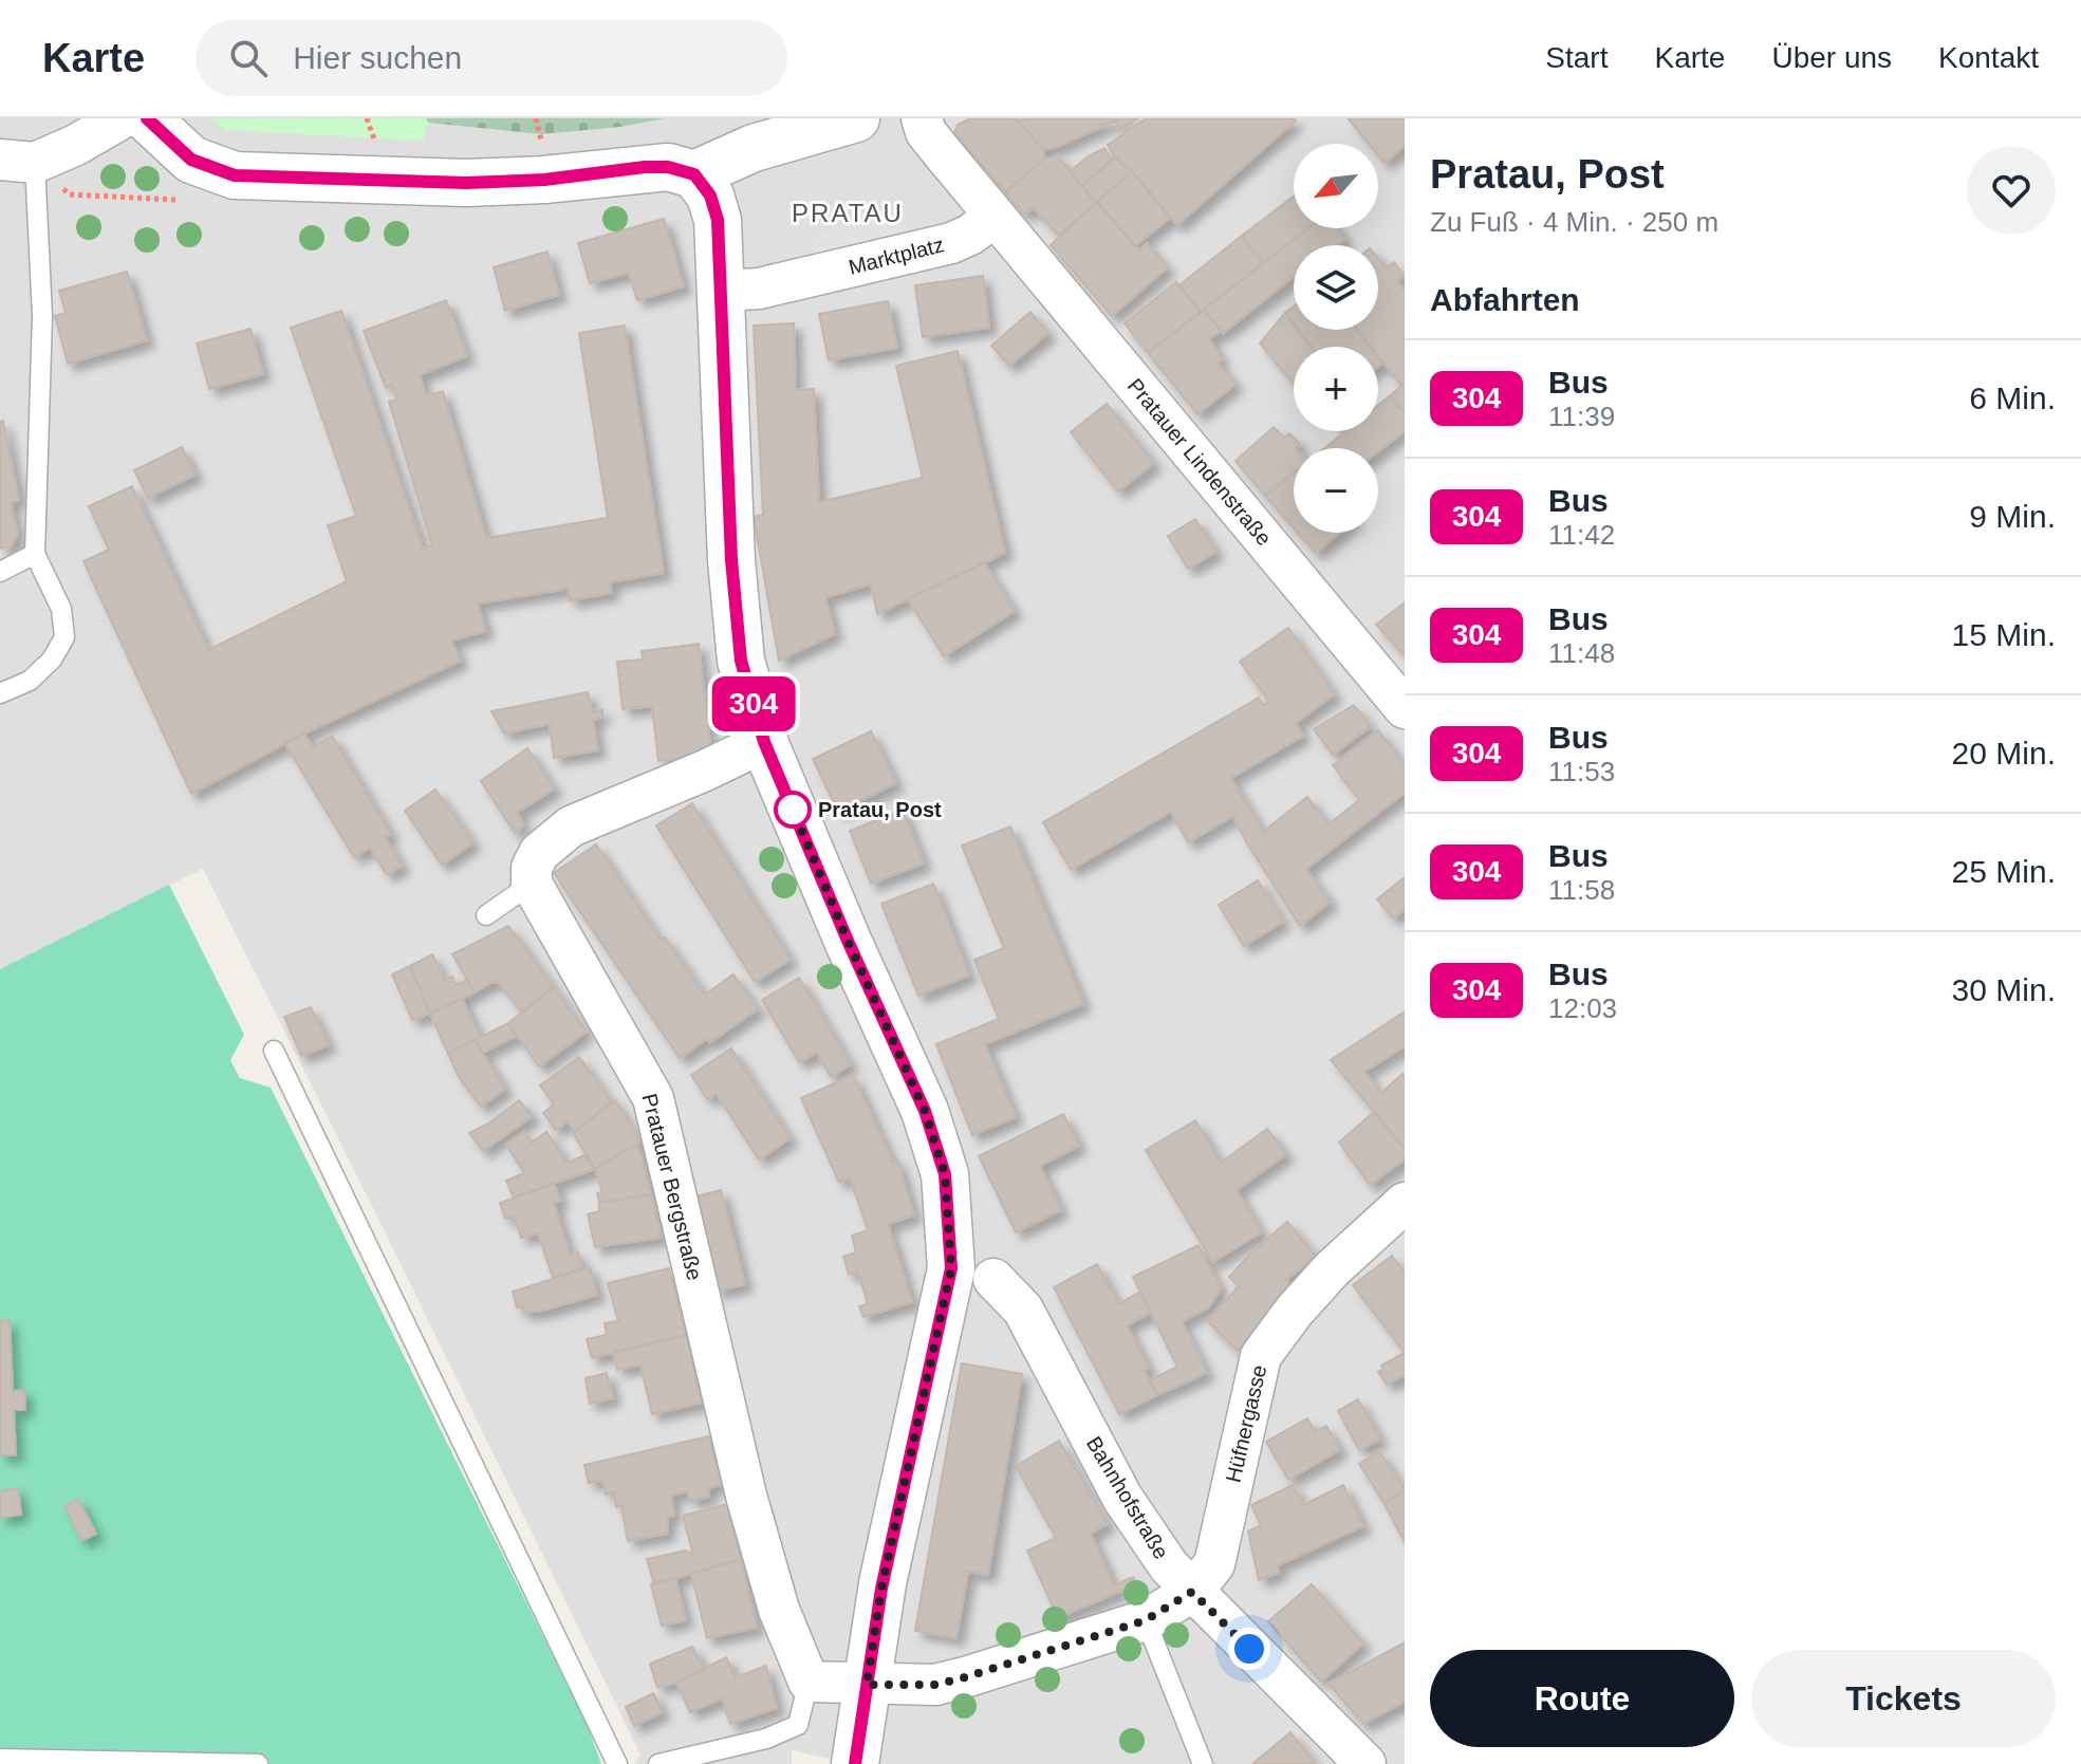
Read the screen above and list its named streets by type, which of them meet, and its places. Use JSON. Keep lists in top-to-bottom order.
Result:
{
  "streets": {
    "street": [
      "Marktplatz",
      "Pratauer Lindenstraße",
      "Pratauer Bergstraße",
      "Hüfnergasse",
      "Bahnhofstraße"
    ]
  },
  "crossings": [
    ["Marktplatz", "Pratauer Lindenstraße"],
    ["Hüfnergasse", "Bahnhofstraße"]
  ],
  "districts": ["PRATAU"],
  "places": ["Pratau, Post"],
  "lines": ["bus line 304"],
  "north": "bottom left",
  "page": {
    "header": "Karte",
    "search": "Hier suchen",
    "nav": [
      "Start",
      "Karte",
      "Über uns",
      "Kontakt"
    ],
    "on_map": "304",
    "heading": [
      ["Pratau, Post", "Zu Fuß · 4 Min. · 250 m"],
      "Abfahrten"
    ],
    "map_buttons": ["+", "−"],
    "list": [
      {
        "mark": "304",
        "name": "Bus",
        "note": "11:39",
        "value": "6 Min."
      },
      {
        "mark": "304",
        "name": "Bus",
        "note": "11:42",
        "value": "9 Min."
      },
      {
        "mark": "304",
        "name": "Bus",
        "note": "11:48",
        "value": "15 Min."
      },
      {
        "mark": "304",
        "name": "Bus",
        "note": "11:53",
        "value": "20 Min."
      },
      {
        "mark": "304",
        "name": "Bus",
        "note": "11:58",
        "value": "25 Min."
      },
      {
        "mark": "304",
        "name": "Bus",
        "note": "12:03",
        "value": "30 Min."
      }
    ],
    "buttons": ["Route", "Tickets"]
  }
}
